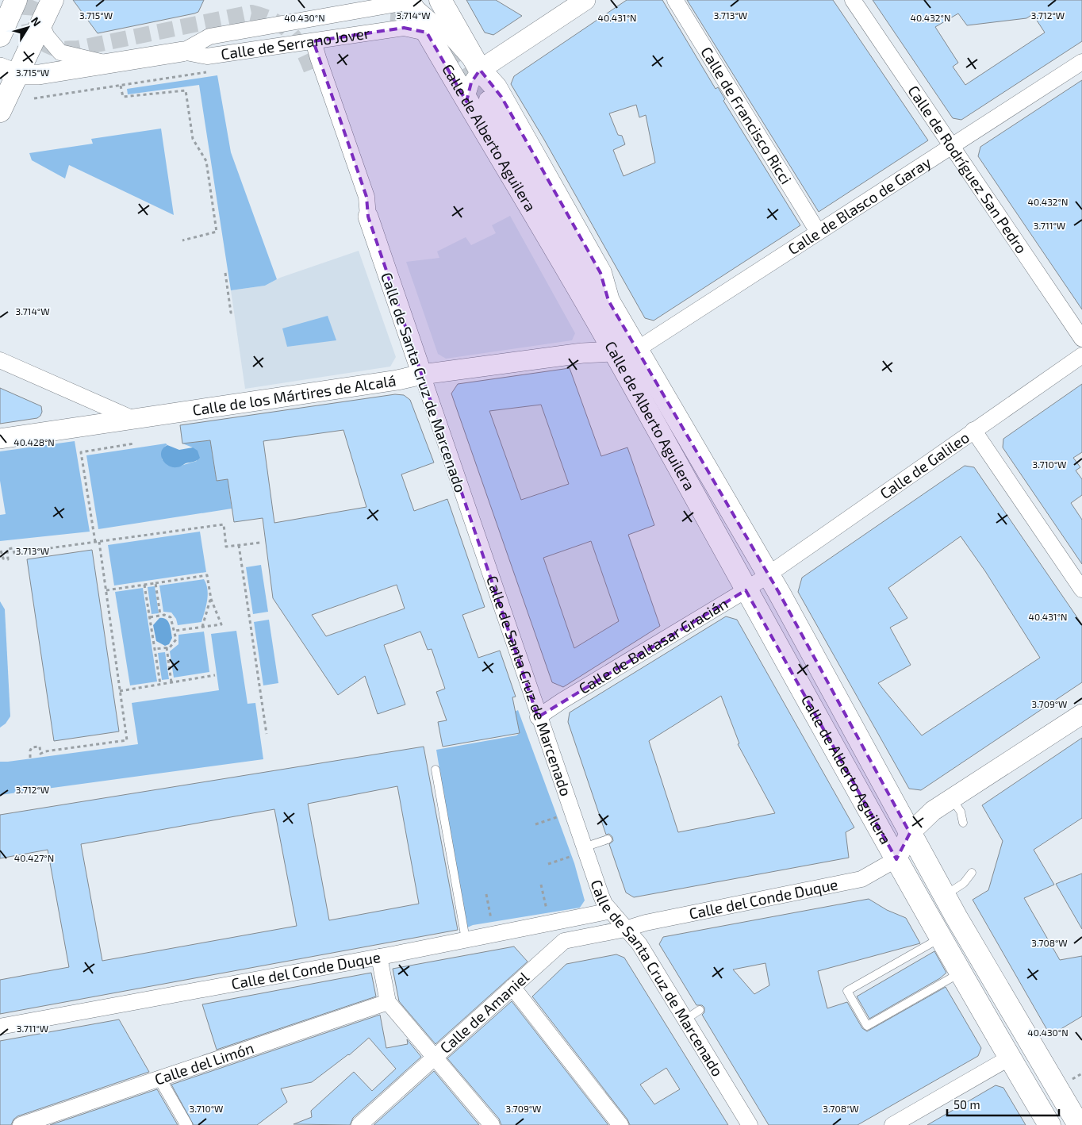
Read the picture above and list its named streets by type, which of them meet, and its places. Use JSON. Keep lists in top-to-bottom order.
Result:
{
  "streets": {
    "main road": ["Calle de Alberto Aguilera"],
    "street": [
      "Calle de Serrano Jover",
      "Calle de Francisco Ricci",
      "Calle de Rodríguez San Pedro",
      "Calle de Blasco de Garay",
      "Calle de Santa Cruz de Marcenado",
      "Calle de los Mártires de Alcalá",
      "Calle de Galileo",
      "Calle de Baltasar Gracián",
      "Calle del Conde Duque",
      "Calle de Amaniel",
      "Calle del Limón"
    ]
  },
  "crossings": [
    ["Calle de Serrano Jover", "Calle de Alberto Aguilera"],
    ["Calle de Serrano Jover", "Calle de Santa Cruz de Marcenado"],
    ["Calle de Francisco Ricci", "Calle de Blasco de Garay"],
    ["Calle de Alberto Aguilera", "Calle de Blasco de Garay"],
    ["Calle de Alberto Aguilera", "Calle de los Mártires de Alcalá"],
    ["Calle de Alberto Aguilera", "Calle de Galileo"],
    ["Calle de Alberto Aguilera", "Calle de Baltasar Gracián"],
    ["Calle de Alberto Aguilera", "Calle del Conde Duque"],
    ["Calle de Rodríguez San Pedro", "Calle de Blasco de Garay"],
    ["Calle de Blasco de Garay", "Calle de los Mártires de Alcalá"],
    ["Calle de Santa Cruz de Marcenado", "Calle de los Mártires de Alcalá"],
    ["Calle de Santa Cruz de Marcenado", "Calle de Baltasar Gracián"],
    ["Calle de Santa Cruz de Marcenado", "Calle del Conde Duque"],
    ["Calle de Santa Cruz de Marcenado", "Calle de Amaniel"],
    ["Calle de Galileo", "Calle de Baltasar Gracián"],
    ["Calle del Conde Duque", "Calle de Amaniel"]
  ],
  "scale_bar": "50 m",
  "north": "top right",
  "coordinates": [
    "3.715°W",
    "3.714°W",
    "3.713°W",
    "3.712°W",
    "40.430°N",
    "40.431°N",
    "40.432°N",
    "3.711°W",
    "40.428°N",
    "3.710°W",
    "3.709°W",
    "40.427°N",
    "3.708°W"
  ]
}
